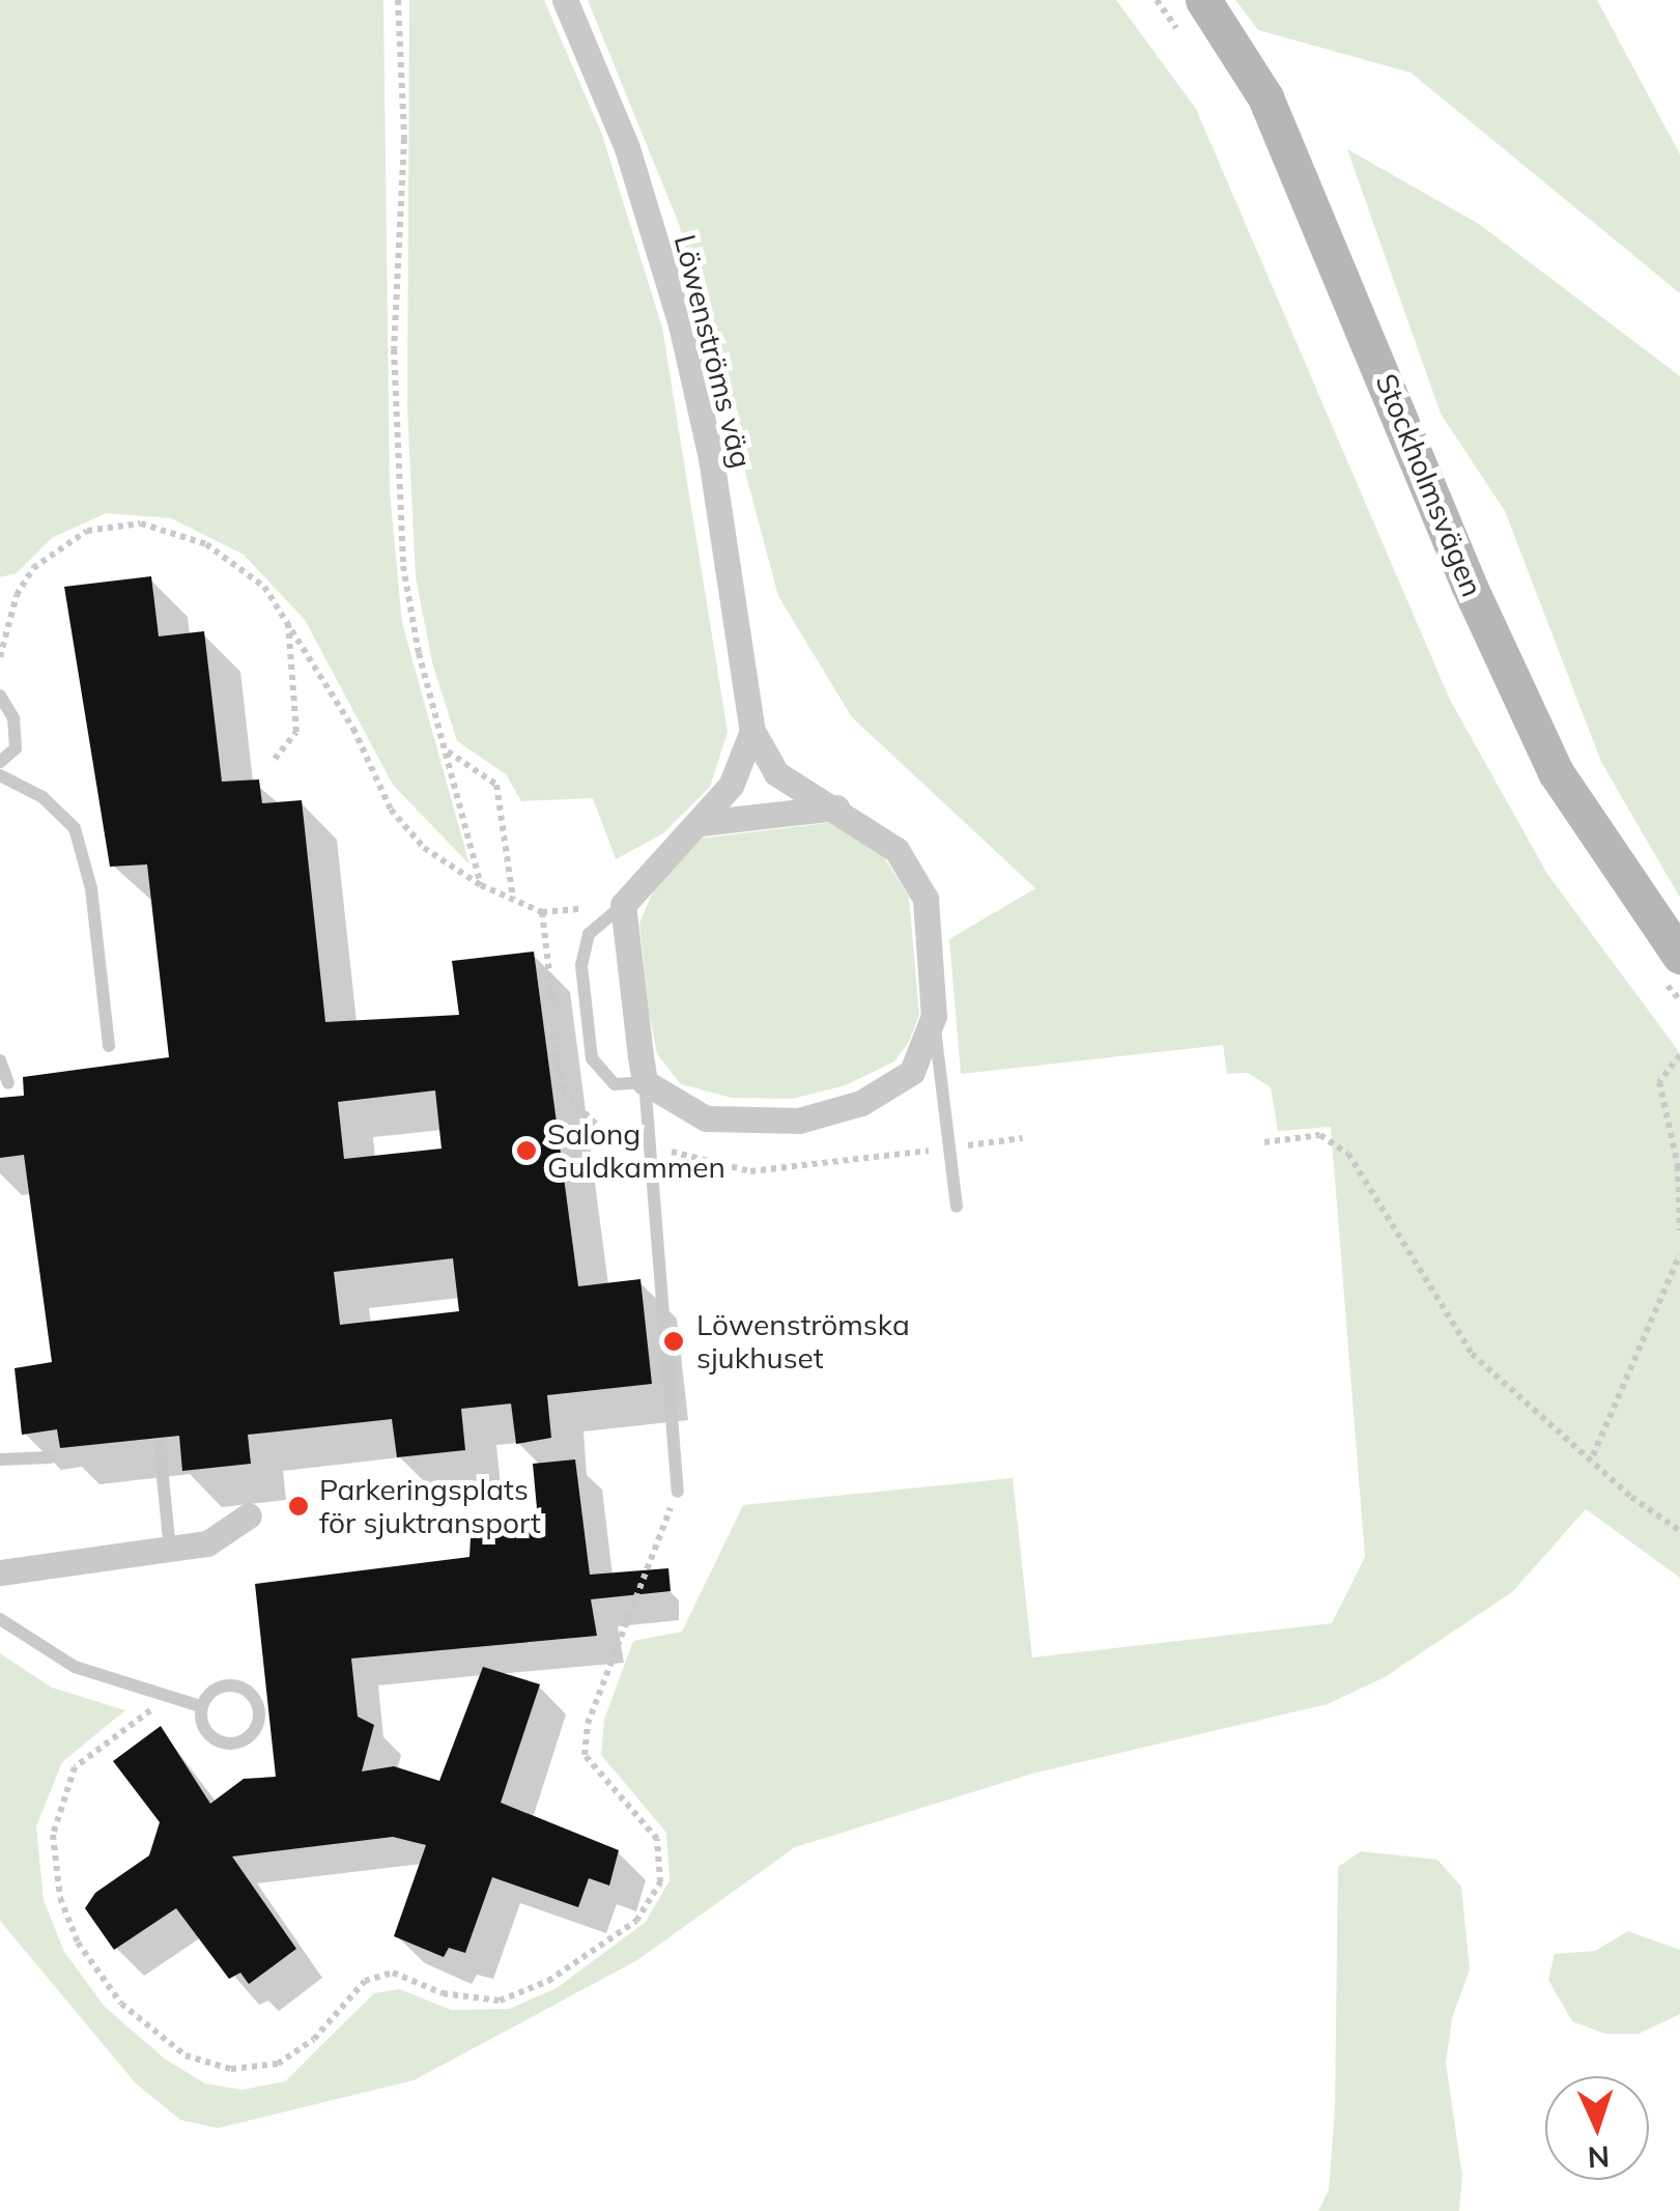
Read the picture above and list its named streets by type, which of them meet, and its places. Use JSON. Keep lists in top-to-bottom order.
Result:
{
  "streets": {
    "street": ["Löwenströms väg", "Stockholmsvägen"]
  },
  "places": ["Salong Guldkammen", "Löwenströmska sjukhuset", "Parkeringsplats för sjuktransport"],
  "north": "bottom"
}
